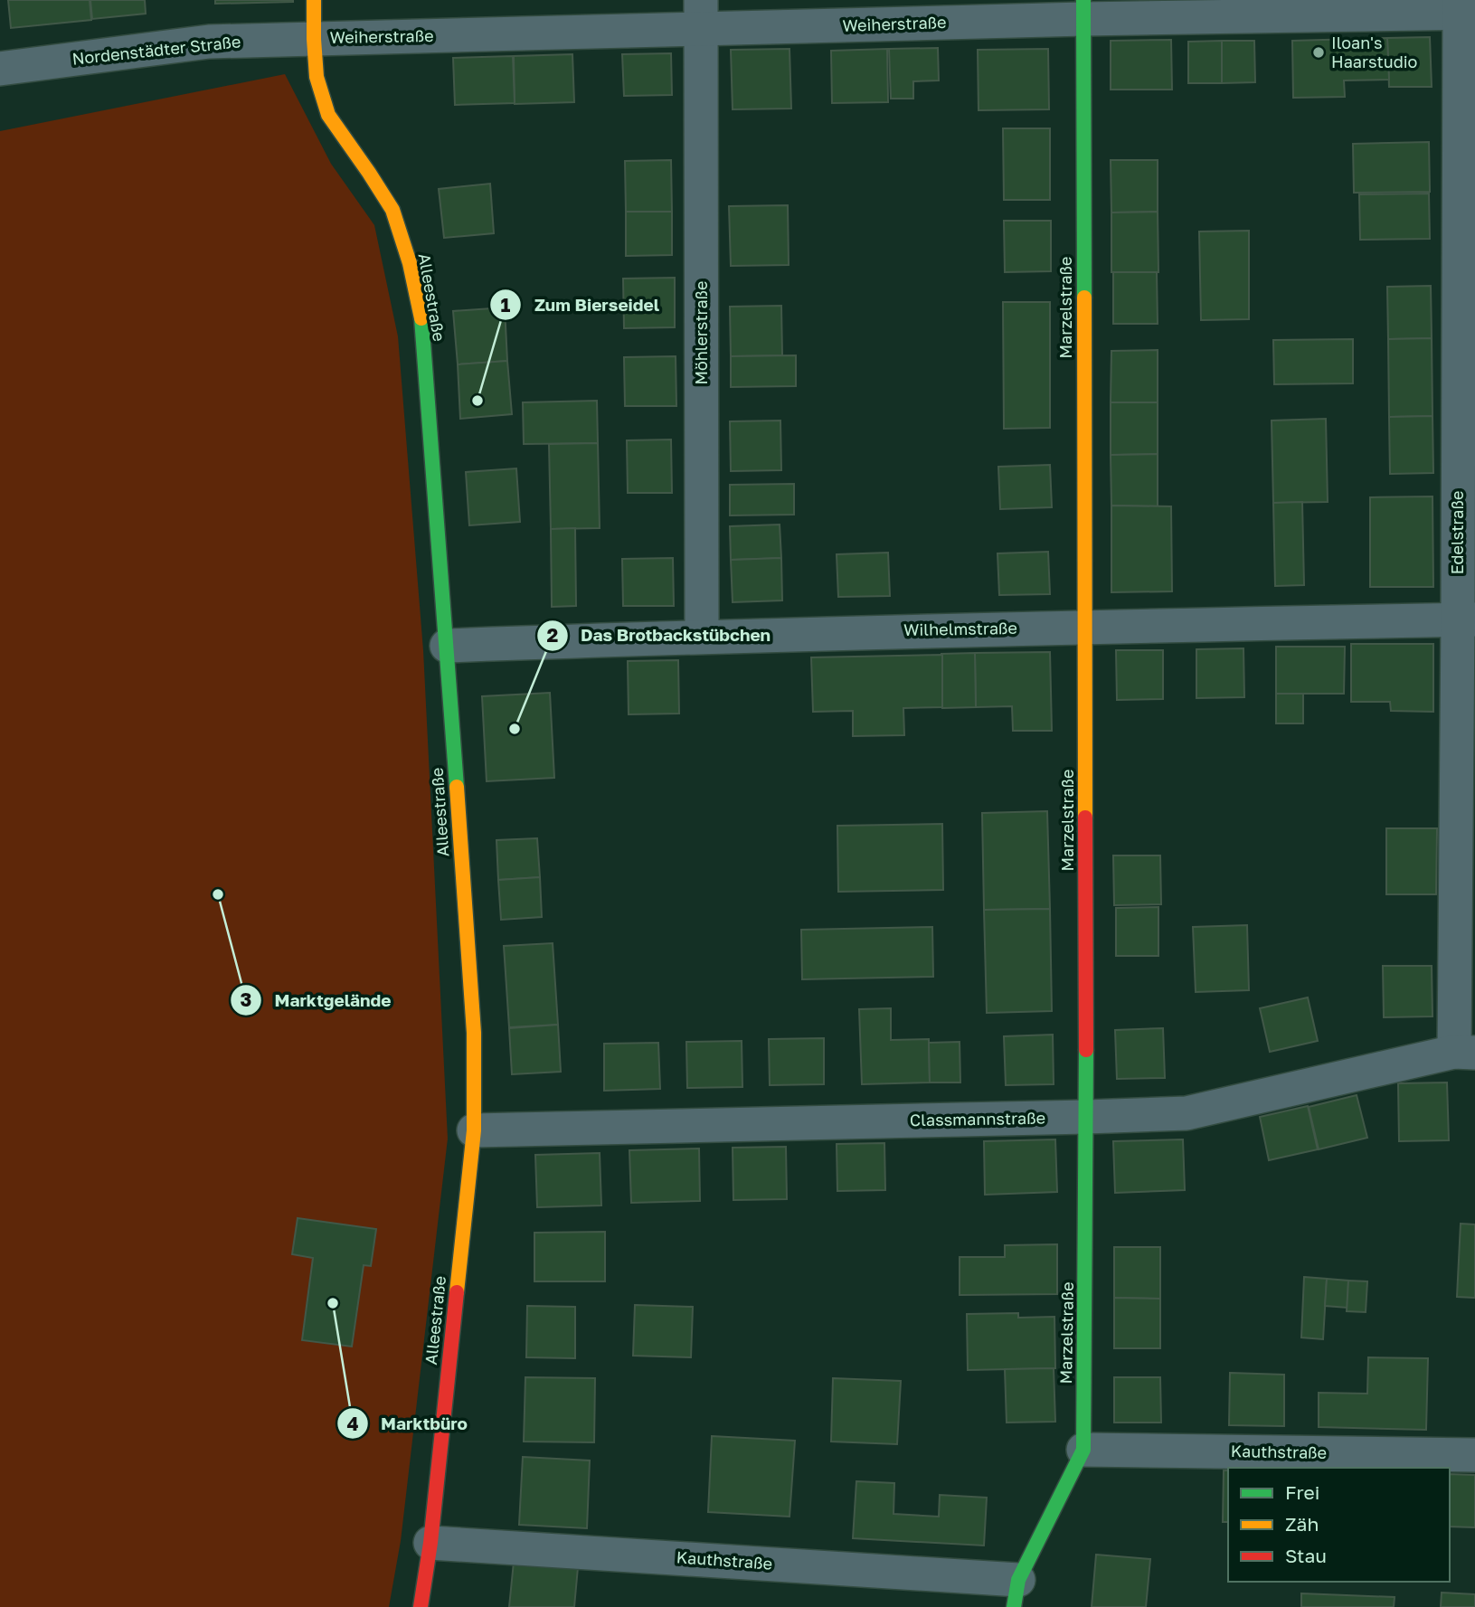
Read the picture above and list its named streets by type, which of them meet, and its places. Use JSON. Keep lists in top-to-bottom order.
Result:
{
  "streets": {
    "street": [
      "Weiherstraße",
      "Nordenstädter Straße",
      "Alleestraße",
      "Marzelstraße",
      "Möhlerstraße",
      "Edelstraße",
      "Wilhelmstraße",
      "Classmannstraße",
      "Kauthstraße"
    ]
  },
  "crossings": [
    ["Weiherstraße", "Nordenstädter Straße"],
    ["Weiherstraße", "Alleestraße"],
    ["Weiherstraße", "Marzelstraße"],
    ["Weiherstraße", "Möhlerstraße"],
    ["Weiherstraße", "Edelstraße"],
    ["Nordenstädter Straße", "Alleestraße"],
    ["Alleestraße", "Wilhelmstraße"],
    ["Alleestraße", "Classmannstraße"],
    ["Alleestraße", "Kauthstraße"],
    ["Marzelstraße", "Wilhelmstraße"],
    ["Marzelstraße", "Classmannstraße"],
    ["Marzelstraße", "Kauthstraße"],
    ["Möhlerstraße", "Wilhelmstraße"],
    ["Edelstraße", "Wilhelmstraße"],
    ["Edelstraße", "Classmannstraße"]
  ],
  "places": [
    "Iloan's Haarstudio",
    "Zum Bierseidel",
    "Das Brotbackstübchen",
    "Marktgelände",
    "Marktbüro"
  ],
  "legend": ["Frei", "Zäh", "Stau"]
}
